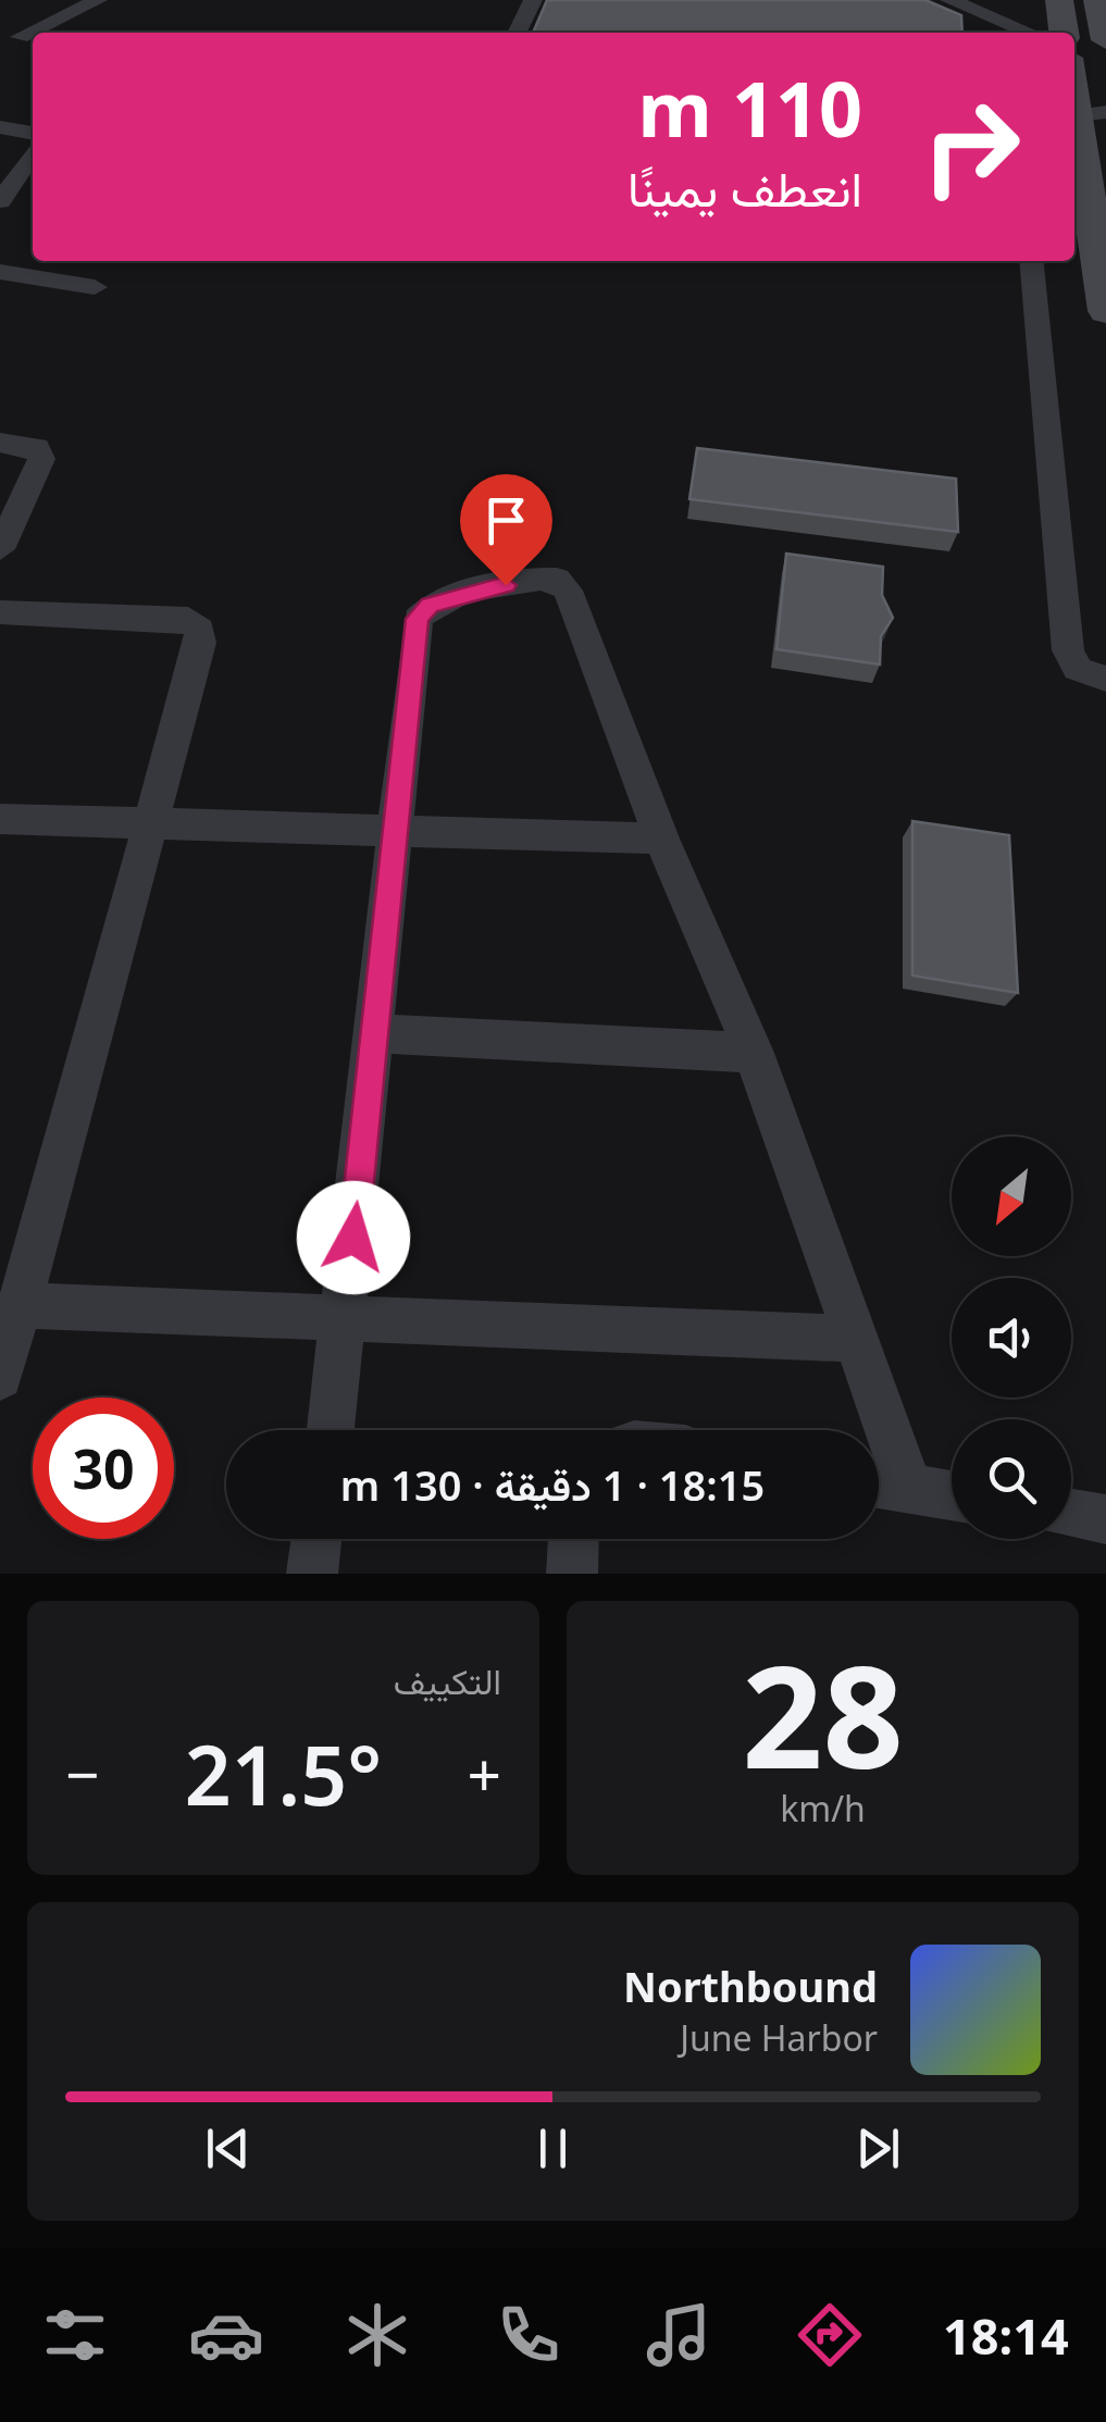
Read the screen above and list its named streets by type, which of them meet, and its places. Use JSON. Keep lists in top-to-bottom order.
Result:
{
  "north": "bottom left",
  "page": {
    "turn": ["110 m", "انعطف يمينًا"],
    "limit": "30",
    "trip": "18:15 · 1 دقيقة · 130 m",
    "tile": [
      ["28", "km/h"],
      "التكييف"
    ],
    "heat": ["−", "21.5°", "+"],
    "song": ["Northbound", "June Harbor"],
    "tabs": "18:14"
  }
}
